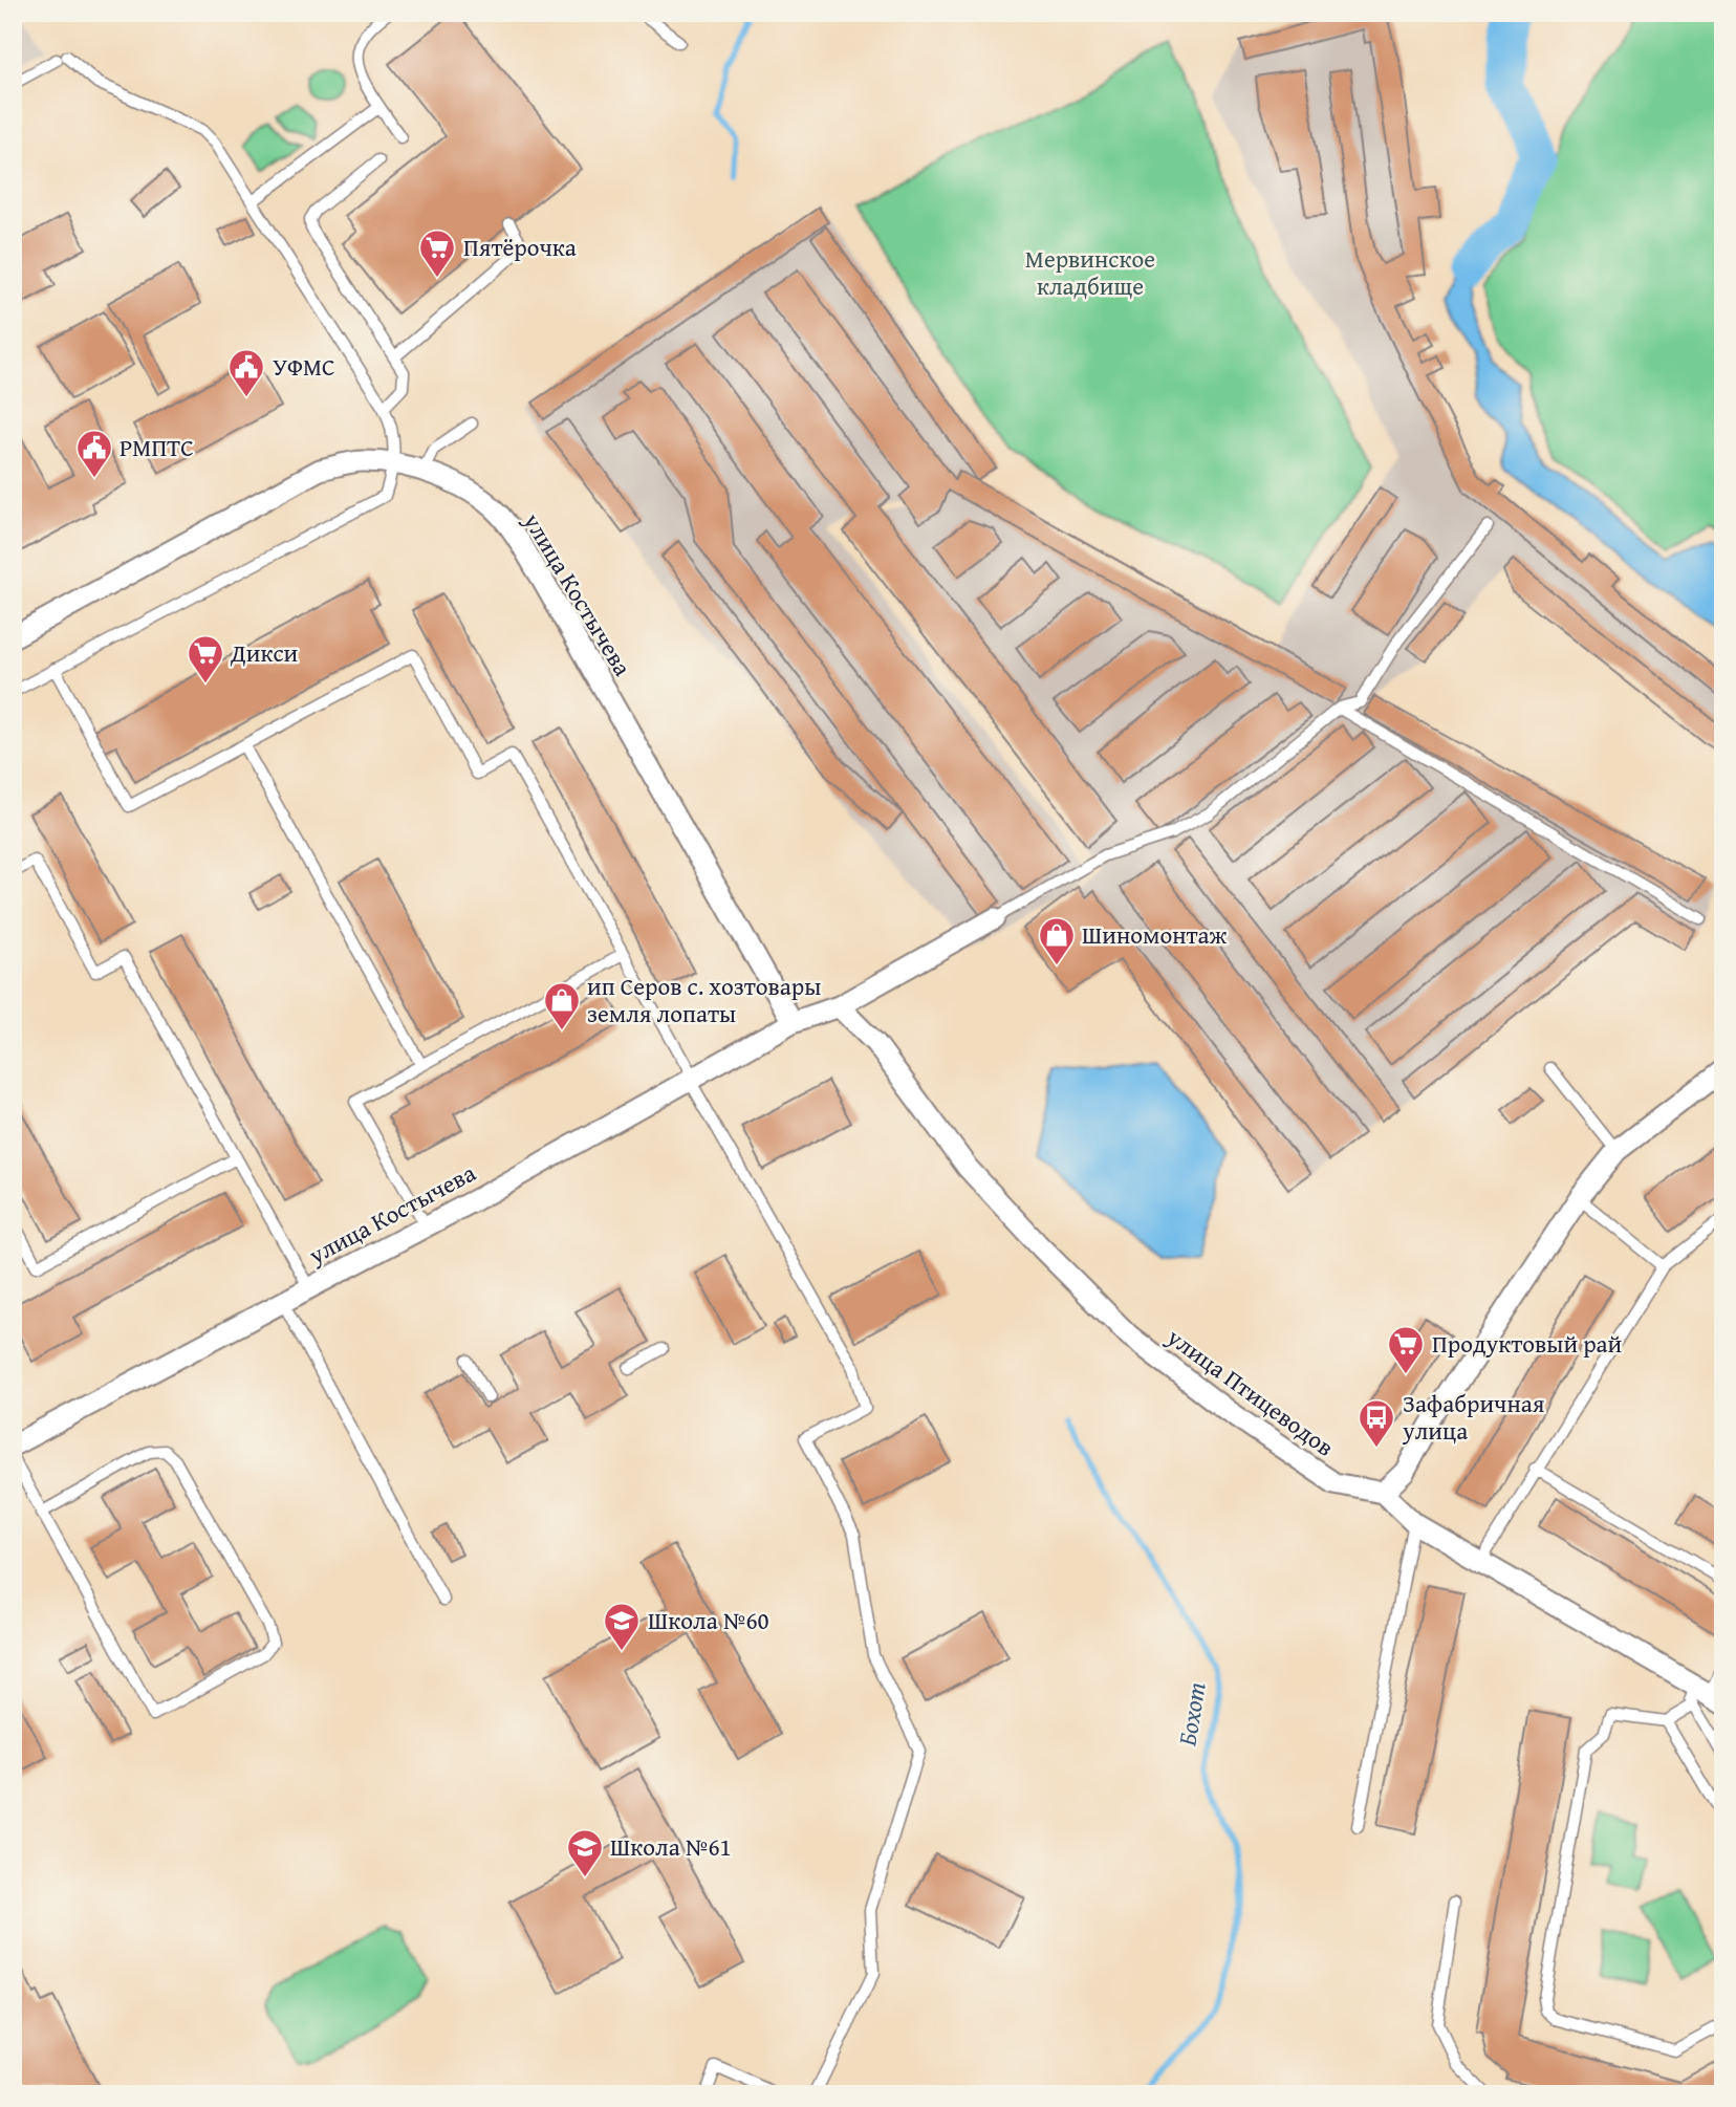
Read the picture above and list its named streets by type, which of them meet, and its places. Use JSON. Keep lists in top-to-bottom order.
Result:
{
  "streets": {
    "street": ["улица Костычева", "улица Птицеводов"]
  },
  "crossings": [
    ["улица Костычева", "улица Птицеводов"]
  ],
  "water": ["Бохот"],
  "parks": ["Мервинское кладбище"],
  "places": {
    "supermarket": ["Пятёрочка", "Дикси", "Продуктовый рай"],
    "public building": ["УФМС", "РМПТС"],
    "shop": ["Шиномонтаж", "ип Серов с. хозтовары земля лопаты"],
    "bus stop": ["Зафабричная улица"],
    "school or university": ["Школа №60", "Школа №61"]
  }
}
